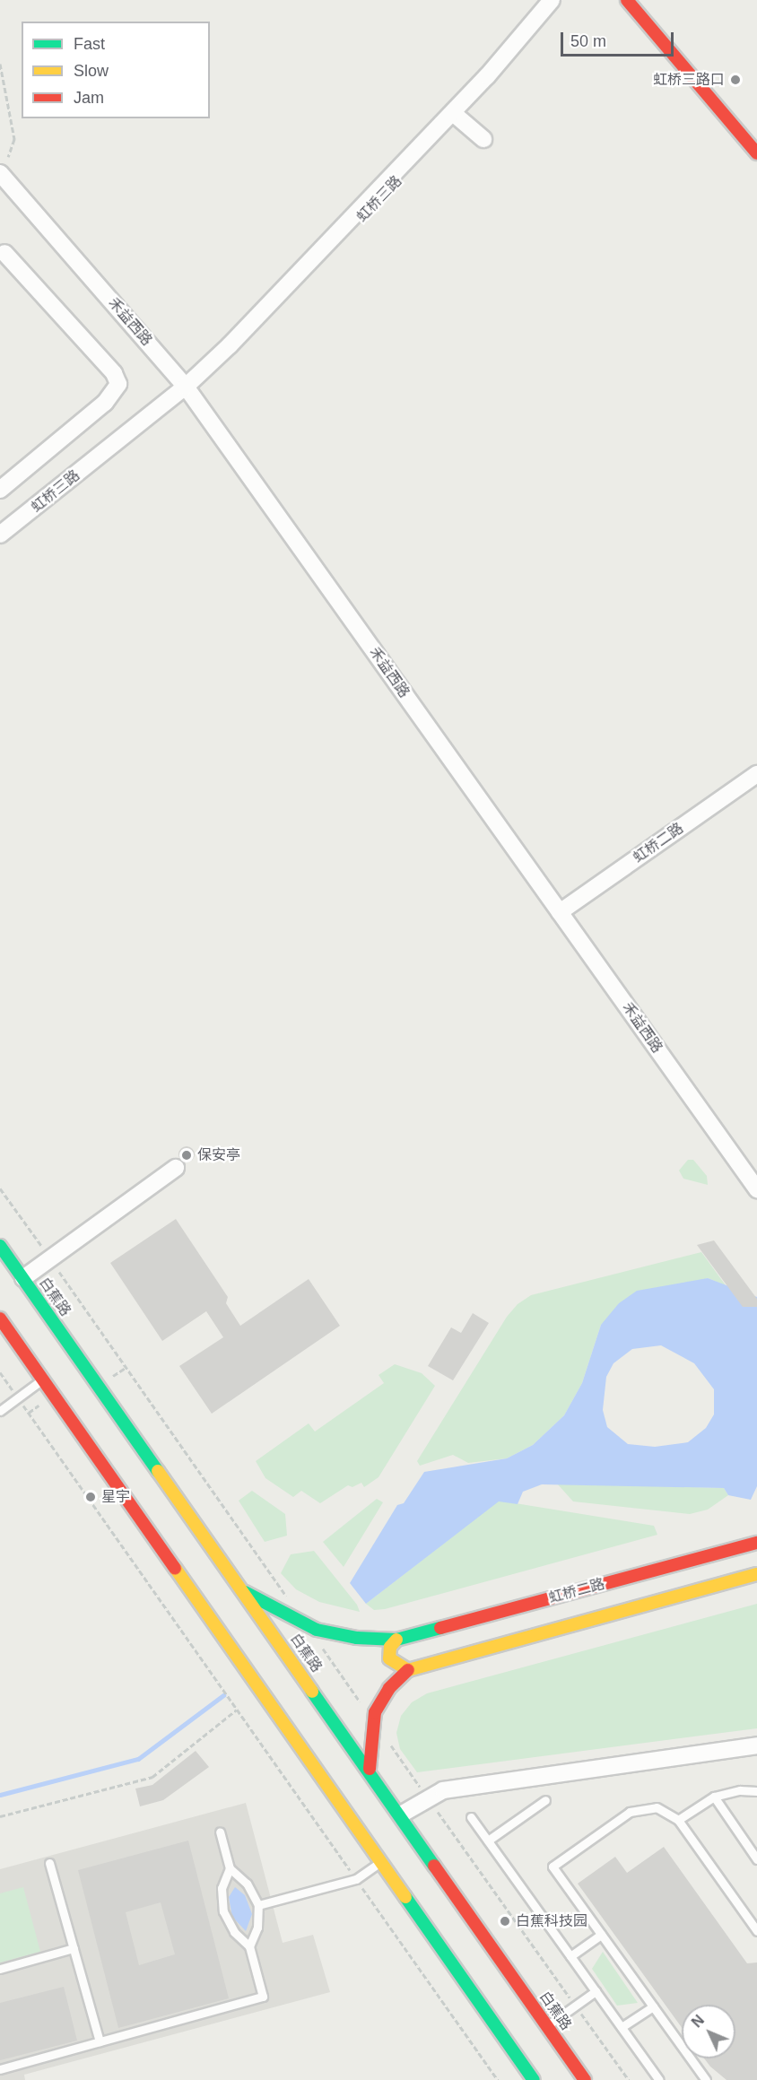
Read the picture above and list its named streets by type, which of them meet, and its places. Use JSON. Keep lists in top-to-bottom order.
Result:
{
  "streets": {
    "main road": ["虹桥二路", "白蕉路"],
    "street": ["虹桥三路", "禾益西路"]
  },
  "crossings": [
    ["虹桥三路", "禾益西路"],
    ["禾益西路", "虹桥二路"],
    ["虹桥二路", "白蕉路"]
  ],
  "places": [
    "虹桥三路口",
    "保安亭",
    "星宇",
    "白蕉科技园"
  ],
  "legend": ["Fast", "Slow", "Jam"],
  "scale_bar": "50 m",
  "north": "top left"
}
